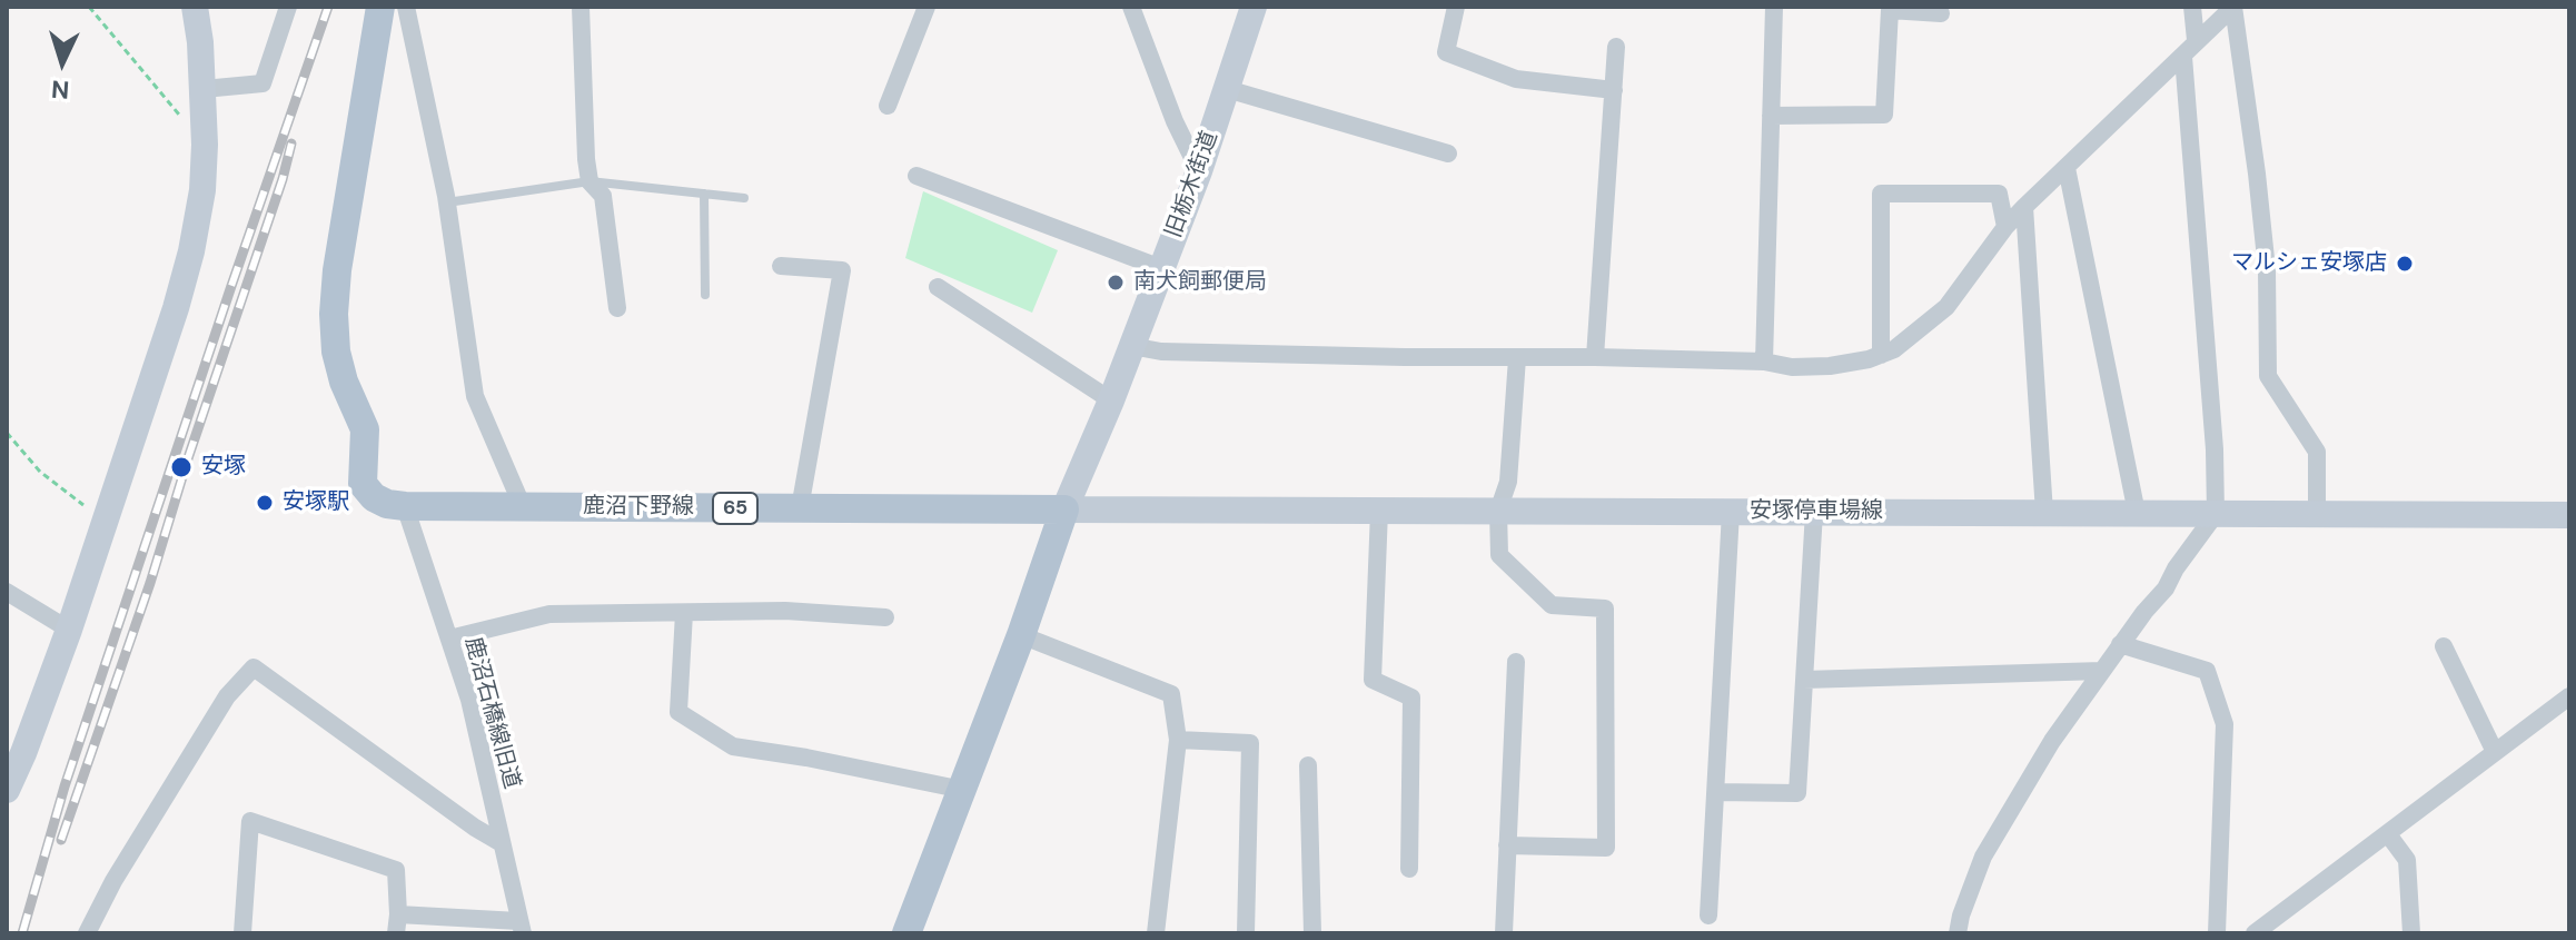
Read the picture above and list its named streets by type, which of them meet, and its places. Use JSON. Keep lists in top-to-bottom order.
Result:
{
  "streets": {
    "main road": [
      "旧栃木街道",
      "鹿沼下野線",
      "65",
      "安塚停車場線"
    ],
    "street": ["鹿沼石橋線旧道"]
  },
  "crossings": [
    ["旧栃木街道", "鹿沼下野線"],
    ["旧栃木街道", "安塚停車場線"],
    ["鹿沼下野線", "安塚停車場線"],
    ["鹿沼下野線", "鹿沼石橋線旧道"]
  ],
  "places": [
    "マルシェ安塚店",
    "南犬飼郵便局",
    "安塚",
    "安塚駅"
  ],
  "north": "bottom"
}
